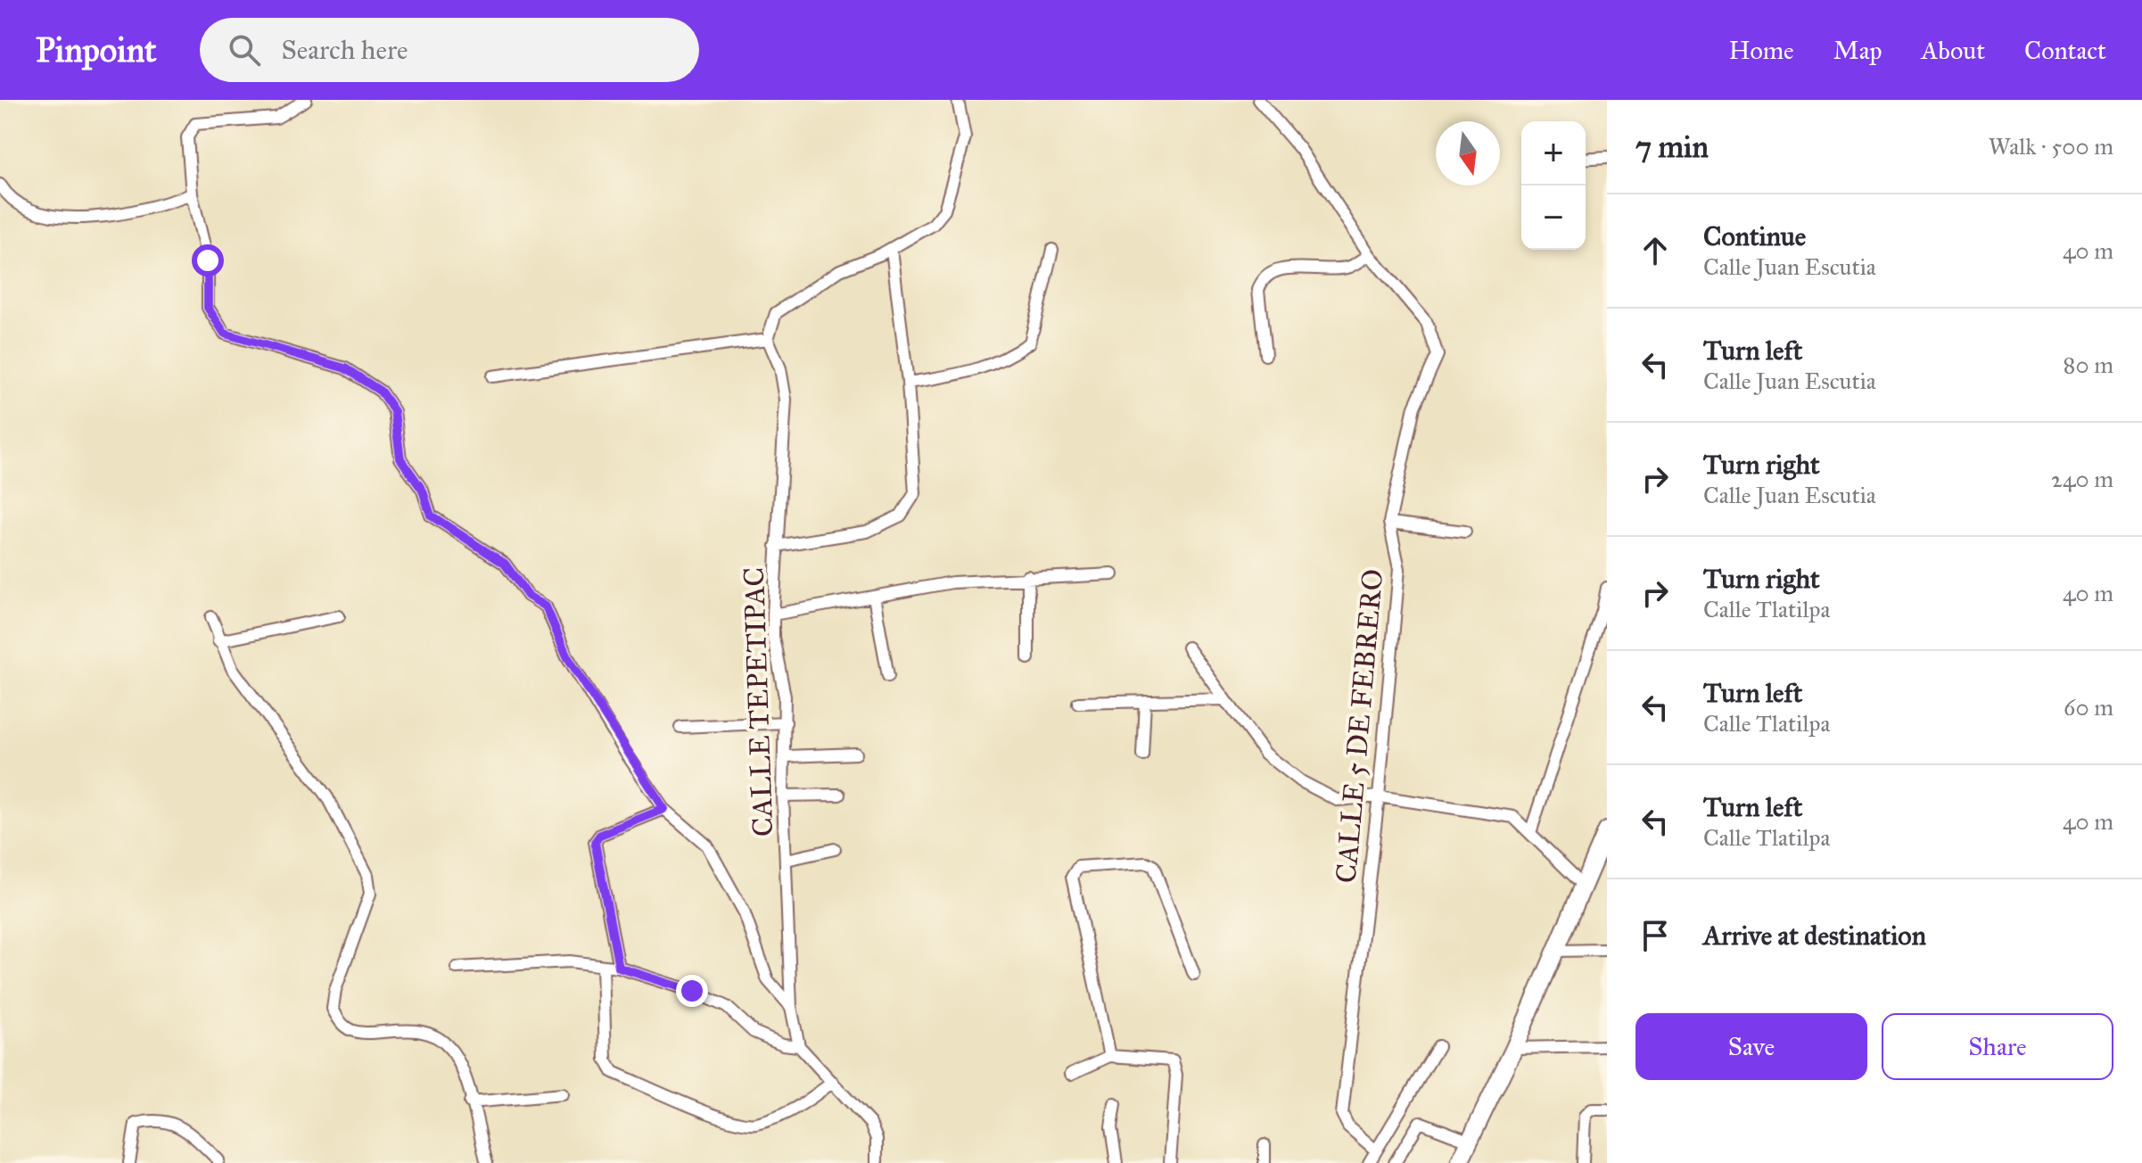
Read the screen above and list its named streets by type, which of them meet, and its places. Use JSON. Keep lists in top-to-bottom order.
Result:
{
  "streets": {
    "street": ["CALLE TEPETIPAC", "CALLE 5 DE FEBRERO"]
  },
  "north": "bottom",
  "page": {
    "header": "Pinpoint",
    "search": "Search here",
    "nav": [
      "Home",
      "Map",
      "About",
      "Contact"
    ],
    "heading": ["7 min", "Walk · 500 m"],
    "map_buttons": ["+", "−"],
    "list": [
      ["Continue", "Calle Juan Escutia", "40 m"],
      ["Turn left", "Calle Juan Escutia", "80 m"],
      ["Turn right", "Calle Juan Escutia", "240 m"],
      ["Turn right", "Calle Tlatilpa", "40 m"],
      ["Turn left", "Calle Tlatilpa", "60 m"],
      ["Turn left", "Calle Tlatilpa", "40 m"],
      "Arrive at destination"
    ],
    "buttons": ["Save", "Share"]
  }
}
